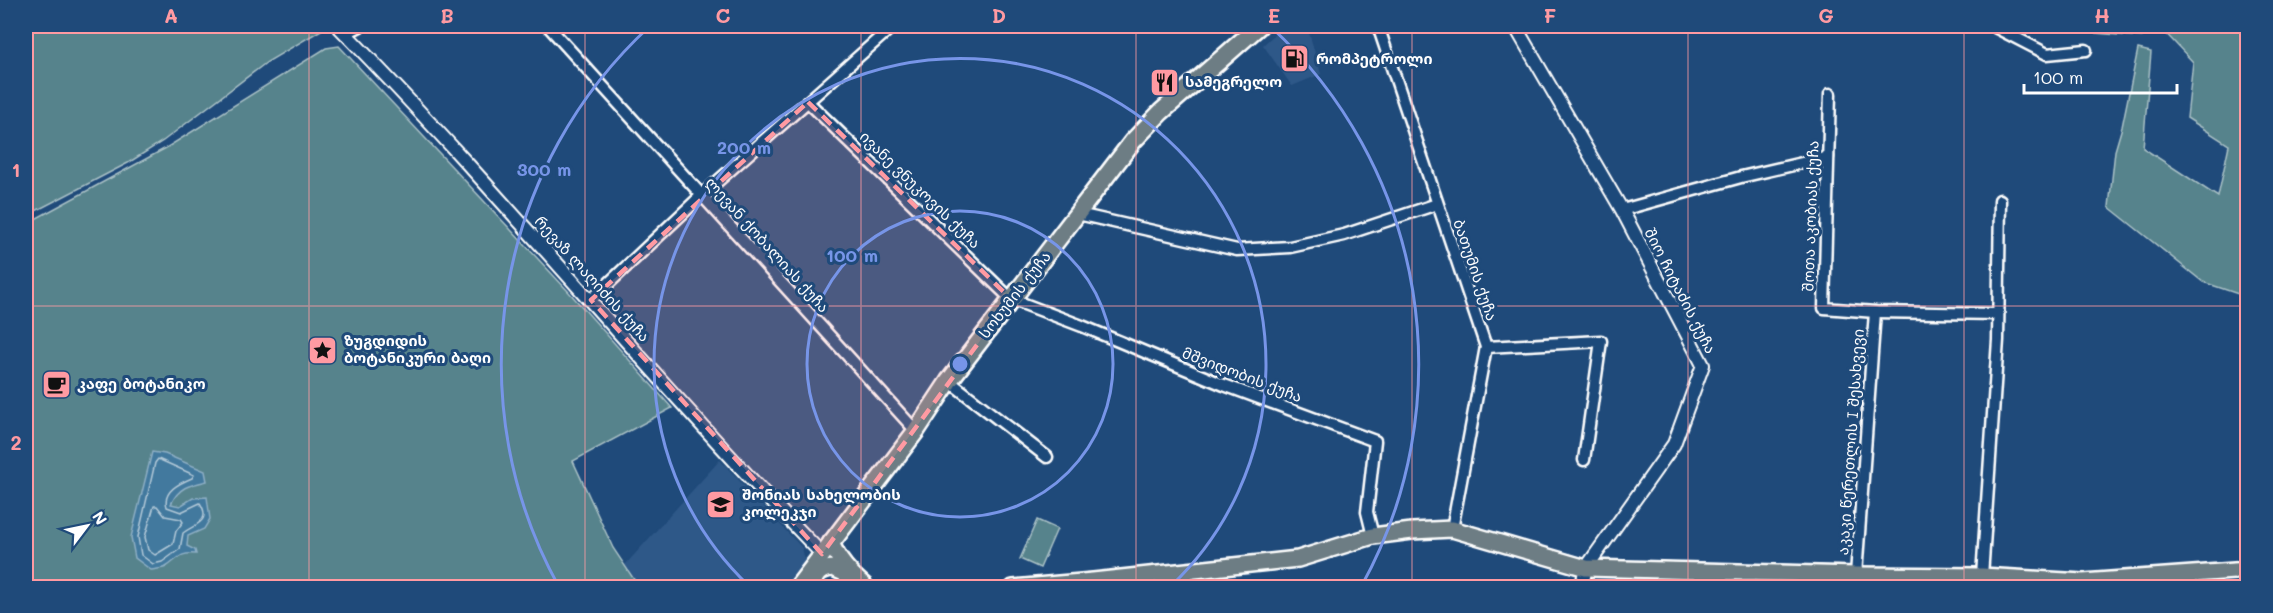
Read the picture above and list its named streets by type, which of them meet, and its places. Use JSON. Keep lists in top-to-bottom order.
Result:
{
  "streets": {
    "highway": ["სოხუმის ქუჩა"],
    "street": [
      "ივანე ვნუკოვის ქუჩა",
      "შოთა აკობიას ქუჩა",
      "ლევან ქობალიას ქუჩა",
      "ბათუმის ქუჩა",
      "რევაზ ლაღიძის ქუჩა",
      "შიო ჩიტაძის ქუჩა",
      "მშვიდობის ქუჩა",
      "აკაკი წერეთლის I შესახვევი"
    ]
  },
  "crossings": [
    ["ივანე ვნუკოვის ქუჩა", "სოხუმის ქუჩა"],
    ["ივანე ვნუკოვის ქუჩა", "მშვიდობის ქუჩა"],
    ["შოთა აკობიას ქუჩა", "აკაკი წერეთლის I შესახვევი"],
    ["ლევან ქობალიას ქუჩა", "სოხუმის ქუჩა"],
    ["რევაზ ლაღიძის ქუჩა", "სოხუმის ქუჩა"],
    ["სოხუმის ქუჩა", "მშვიდობის ქუჩა"]
  ],
  "places": {
    "fuel station": ["რომპეტროლი"],
    "restaurant": ["სამეგრელო"],
    "place": ["ზუგდიდის ბოტანიკური ბაღი"],
    "cafe": ["კაფე ბოტანიკო"],
    "school or university": ["შონიას სახელობის კოლეკჯი"]
  },
  "scale_bar": "100 m",
  "north": "top right",
  "grid": {
    "columns": [
      "A",
      "B",
      "C",
      "D",
      "E",
      "F",
      "G",
      "H"
    ],
    "rows": ["1", "2"]
  },
  "rings": ["200 m", "300 m", "100 m"]
}
